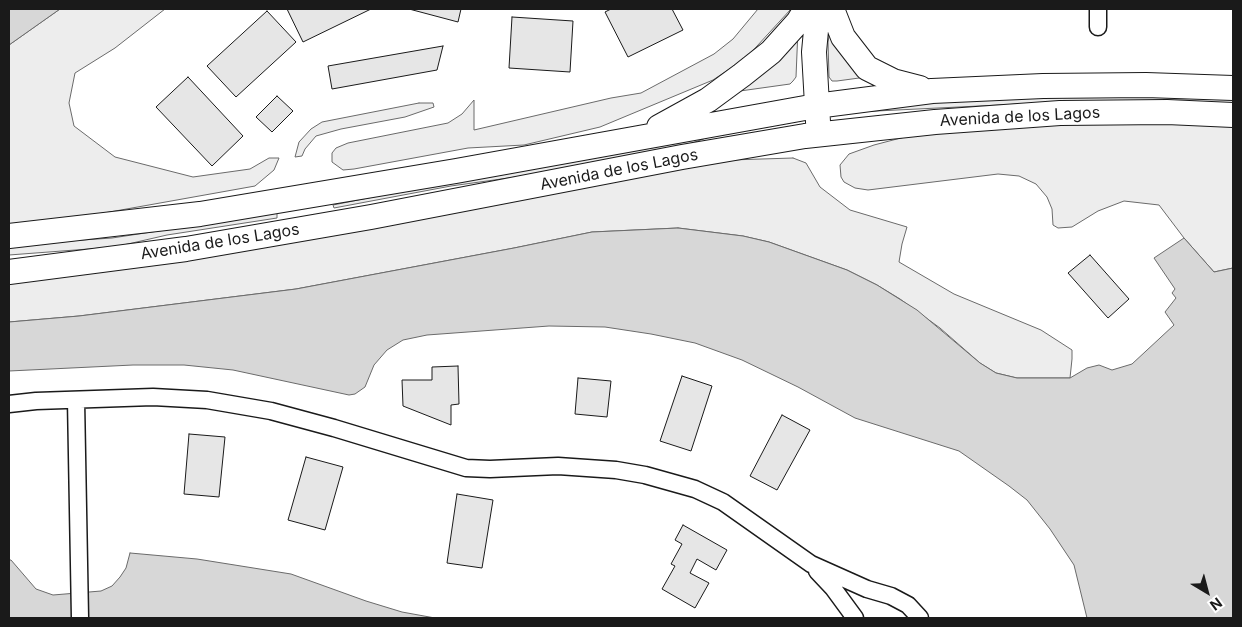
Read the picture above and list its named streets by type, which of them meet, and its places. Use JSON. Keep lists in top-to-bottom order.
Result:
{
  "streets": {
    "street": ["Avenida de los Lagos"]
  },
  "north": "bottom right"
}
